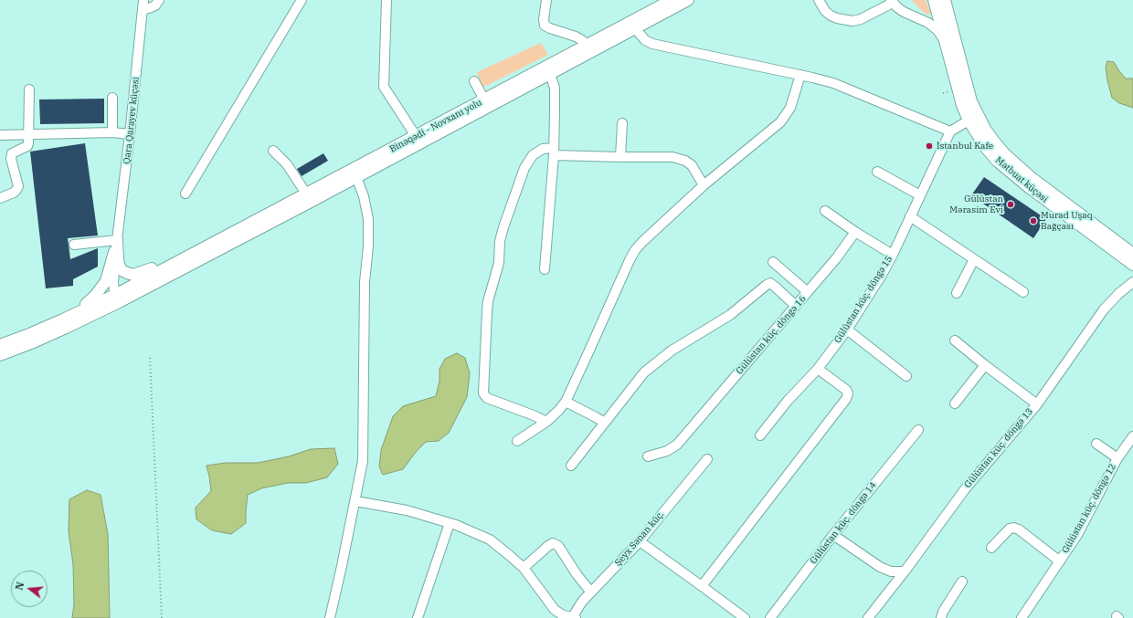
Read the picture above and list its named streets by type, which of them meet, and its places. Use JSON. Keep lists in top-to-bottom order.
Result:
{
  "streets": {
    "main road": ["Binəqədi - Novxanı yolu", "Mətbuat küçəsi"],
    "street": [
      "Qara Qarayev küçəsi",
      "Gülüstan küç. döngə 15",
      "Gülüstan küç. döngə 16",
      "Gülüstan küç. döngə 13",
      "Gülüstan küç. döngə 12",
      "Gülüstan küç. döngə 14",
      "Şeyx Sənan küç."
    ]
  },
  "places": ["İstanbul Kafe", "Gülüstan Mərasim Evi", "Murad Uşaq Bağçası"],
  "north": "left"
}
